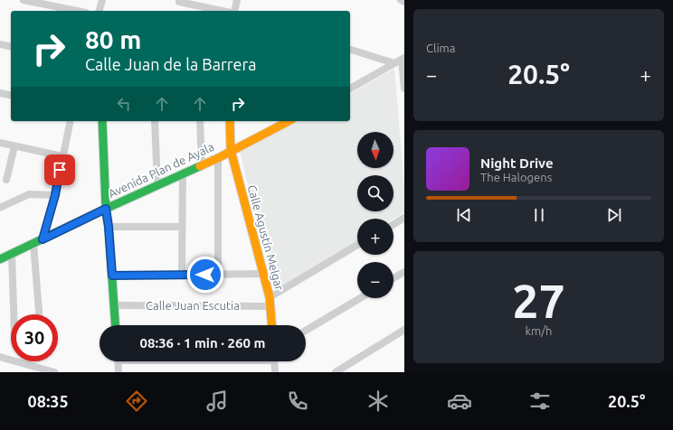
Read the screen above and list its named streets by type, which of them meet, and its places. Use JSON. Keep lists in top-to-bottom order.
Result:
{
  "streets": {
    "street": ["Avenida Plan de Ayala", "Calle Agustín Melgar", "Calle Juan Escutia"]
  },
  "crossings": [
    ["Avenida Plan de Ayala", "Calle Agustín Melgar"],
    ["Calle Agustín Melgar", "Calle Juan Escutia"]
  ],
  "north": "bottom",
  "page": {
    "tile": [
      "Clima",
      ["27", "km/h"]
    ],
    "turn": ["80 m", "Calle Juan de la Barrera"],
    "heat": ["−", "20.5°", "+"],
    "map_buttons": ["+", "−"],
    "song": ["Night Drive", "The Halogens"],
    "limit": "30",
    "trip": "08:36 · 1 min · 260 m",
    "tabs": ["08:35", "20.5°"]
  }
}
